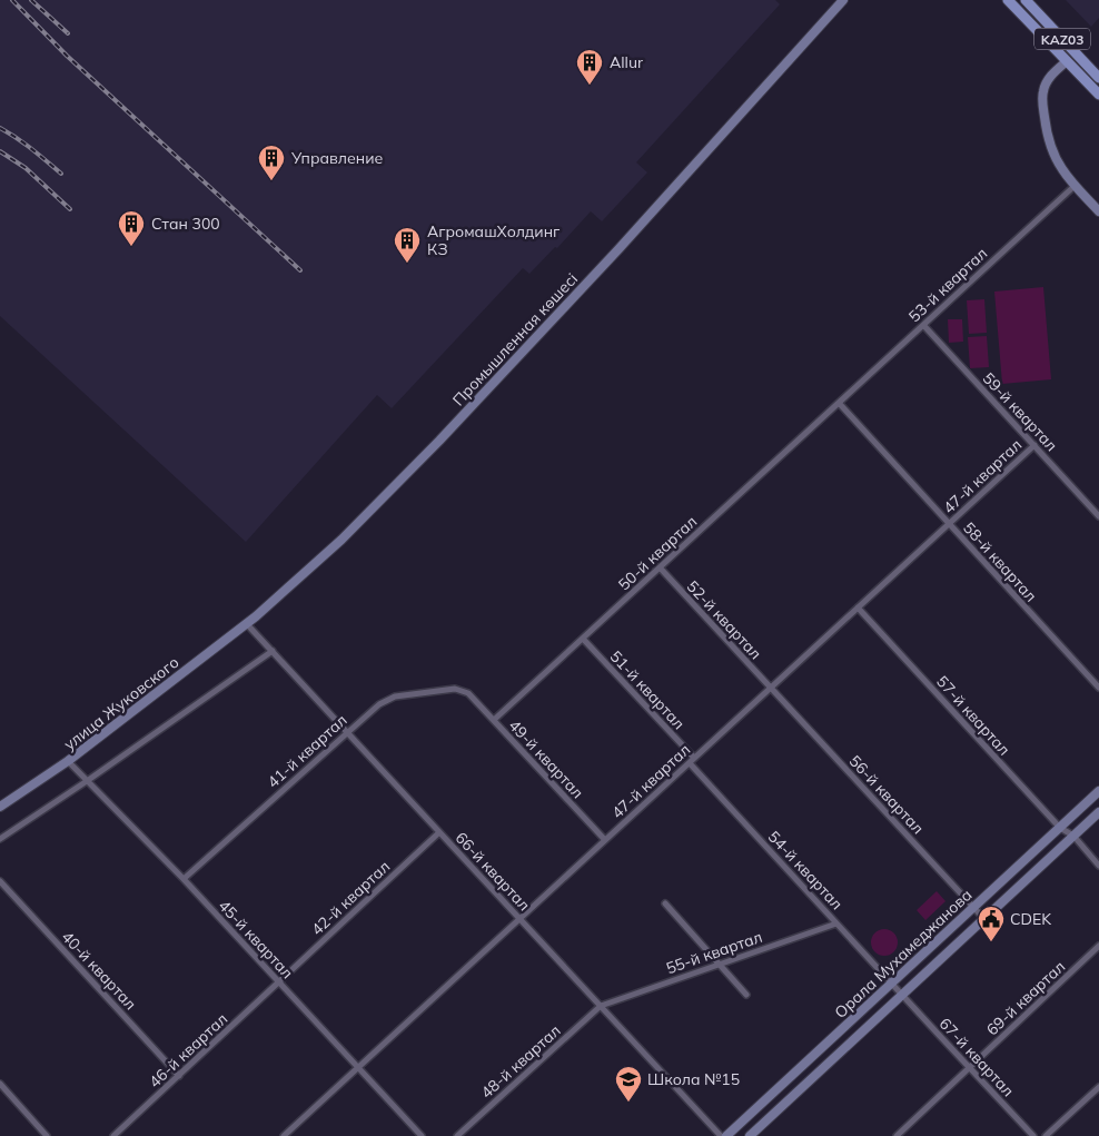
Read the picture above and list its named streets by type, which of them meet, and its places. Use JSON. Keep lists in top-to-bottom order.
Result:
{
  "streets": {
    "main road": ["KАZ03"],
    "street": [
      "53-й квартал",
      "Промышленная көшесі",
      "59-й квартал",
      "47-й квартал",
      "50-й квартал",
      "58-й квартал",
      "52-й квартал",
      "51-й квартал",
      "улица Жуковского",
      "57-й квартал",
      "41-й квартал",
      "49-й квартал",
      "56-й квартал",
      "54-й квартал",
      "66-й квартал",
      "42-й квартал",
      "45-й квартал",
      "55-й квартал",
      "Орала Мухамеджанова",
      "40-й квартал",
      "69-й квартал",
      "46-й квартал",
      "67-й квартал",
      "48-й квартал"
    ]
  },
  "crossings": [
    ["53-й квартал", "59-й квартал"],
    ["53-й квартал", "50-й квартал"],
    ["53-й квартал", "58-й квартал"],
    ["Промышленная көшесі", "улица Жуковского"],
    ["59-й квартал", "47-й квартал"],
    ["47-й квартал", "58-й квартал"],
    ["47-й квартал", "52-й квартал"],
    ["47-й квартал", "51-й квартал"],
    ["47-й квартал", "57-й квартал"],
    ["47-й квартал", "49-й квартал"],
    ["47-й квартал", "56-й квартал"],
    ["47-й квартал", "54-й квартал"],
    ["47-й квартал", "66-й квартал"],
    ["47-й квартал", "45-й квартал"],
    ["50-й квартал", "58-й квартал"],
    ["50-й квартал", "52-й квартал"],
    ["50-й квартал", "51-й квартал"],
    ["50-й квартал", "49-й квартал"],
    ["52-й квартал", "56-й квартал"],
    ["51-й квартал", "54-й квартал"],
    ["улица Жуковского", "66-й квартал"],
    ["улица Жуковского", "45-й квартал"],
    ["57-й квартал", "Орала Мухамеджанова"],
    ["41-й квартал", "49-й квартал"],
    ["41-й квартал", "66-й квартал"],
    ["41-й квартал", "45-й квартал"],
    ["56-й квартал", "Орала Мухамеджанова"],
    ["54-й квартал", "55-й квартал"],
    ["54-й квартал", "Орала Мухамеджанова"],
    ["54-й квартал", "67-й квартал"],
    ["66-й квартал", "42-й квартал"],
    ["66-й квартал", "55-й квартал"],
    ["66-й квартал", "48-й квартал"],
    ["42-й квартал", "45-й квартал"],
    ["42-й квартал", "46-й квартал"],
    ["45-й квартал", "46-й квартал"],
    ["55-й квартал", "48-й квартал"],
    ["Орала Мухамеджанова", "67-й квартал"],
    ["40-й квартал", "46-й квартал"],
    ["69-й квартал", "67-й квартал"]
  ],
  "places": {
    "building": [
      "Allur",
      "Управление",
      "Стан 300",
      "АгромашХолдинг КЗ"
    ],
    "public building": ["CDEK"],
    "school or university": ["Школа №15"]
  }
}
